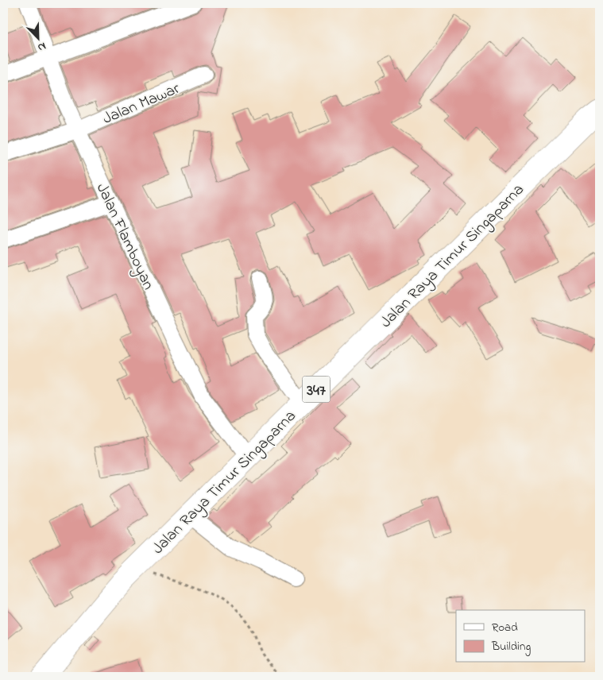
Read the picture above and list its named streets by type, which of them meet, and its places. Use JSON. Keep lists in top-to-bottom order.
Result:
{
  "streets": {
    "main road": ["Jalan Raya Timur Singaparna", "347"],
    "street": ["Jalan Mawar", "Jalan Flamboyan"]
  },
  "crossings": [
    ["Jalan Mawar", "Jalan Flamboyan"],
    ["Jalan Flamboyan", "Jalan Raya Timur Singaparna"]
  ],
  "legend": ["Road", "Building"],
  "north": "bottom right"
}
